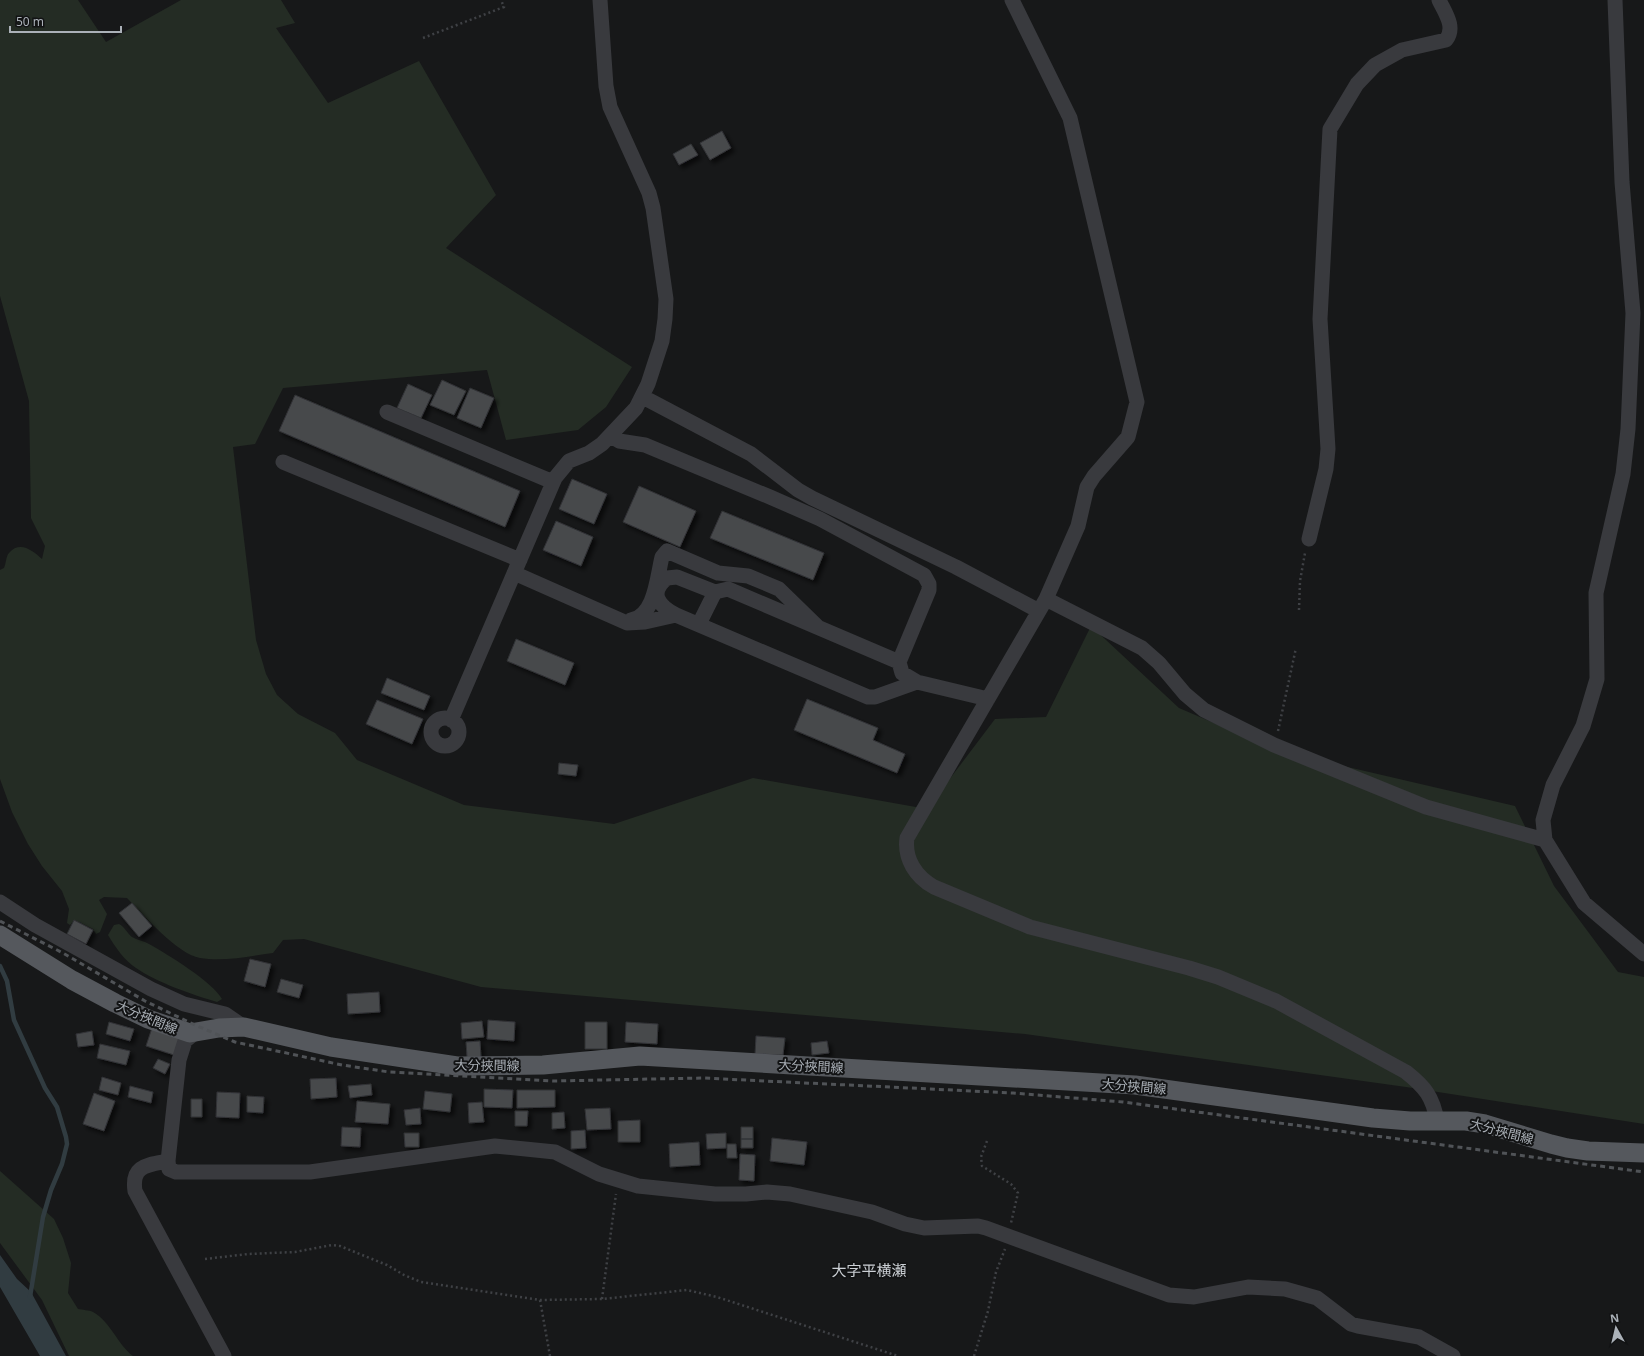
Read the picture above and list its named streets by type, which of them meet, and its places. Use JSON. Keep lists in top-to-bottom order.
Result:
{
  "streets": {
    "main road": ["大分挾間線"]
  },
  "districts": ["大字平横瀬"],
  "scale_bar": "50 m",
  "north": "top"
}
